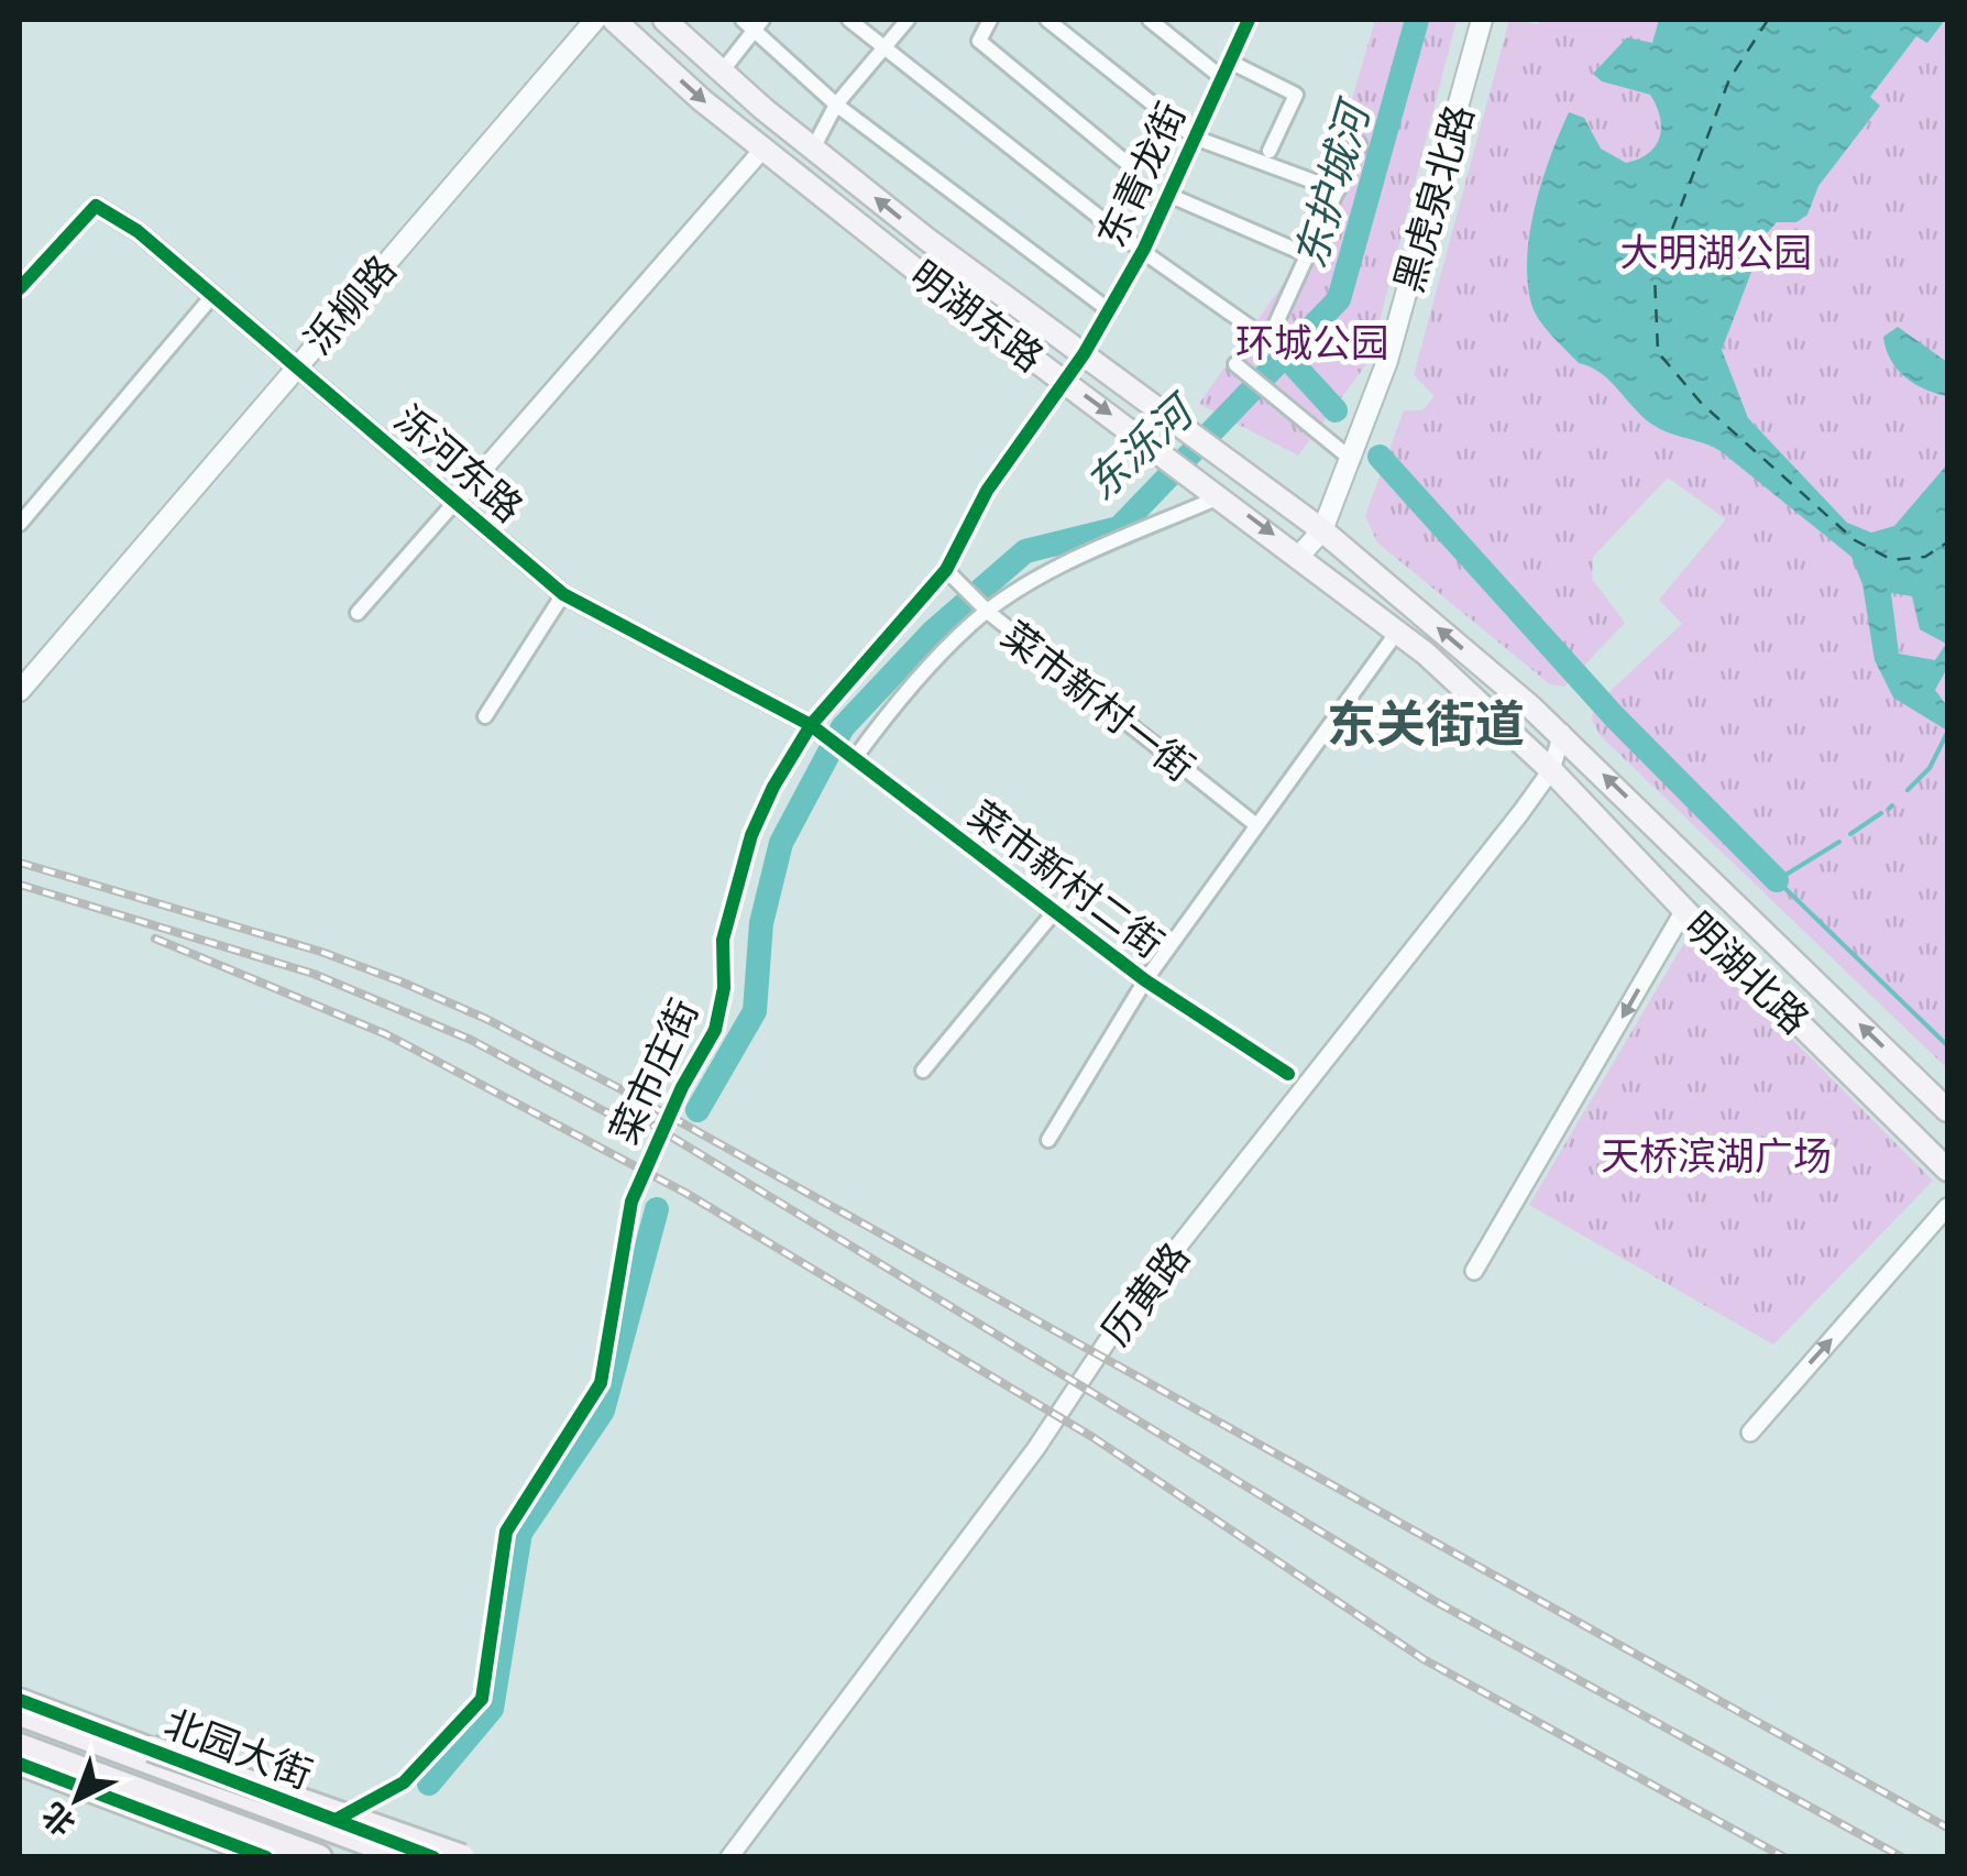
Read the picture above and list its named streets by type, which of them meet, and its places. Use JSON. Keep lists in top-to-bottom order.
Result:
{
  "streets": {
    "main road": [
      "黑虎泉北路",
      "泺柳路",
      "明湖东路",
      "明湖北路",
      "北园大街"
    ],
    "street": [
      "东青龙街",
      "泺河东路",
      "菜市新村一街",
      "菜市新村二街",
      "菜市庄街",
      "历黄路"
    ]
  },
  "crossings": [
    ["东青龙街", "明湖东路"],
    ["东青龙街", "菜市庄街"],
    ["黑虎泉北路", "明湖东路"],
    ["泺柳路", "泺河东路"],
    ["明湖东路", "明湖北路"],
    ["明湖东路", "菜市庄街"],
    ["明湖东路", "历黄路"],
    ["泺河东路", "菜市新村二街"],
    ["泺河东路", "菜市庄街"],
    ["菜市新村一街", "菜市庄街"],
    ["菜市新村二街", "菜市庄街"],
    ["明湖北路", "历黄路"],
    ["菜市庄街", "北园大街"]
  ],
  "districts": ["东关街道"],
  "water": ["东护城河", "东泺河"],
  "parks": ["大明湖公园", "环城公园", "天桥滨湖广场"],
  "north": "bottom left"
}
